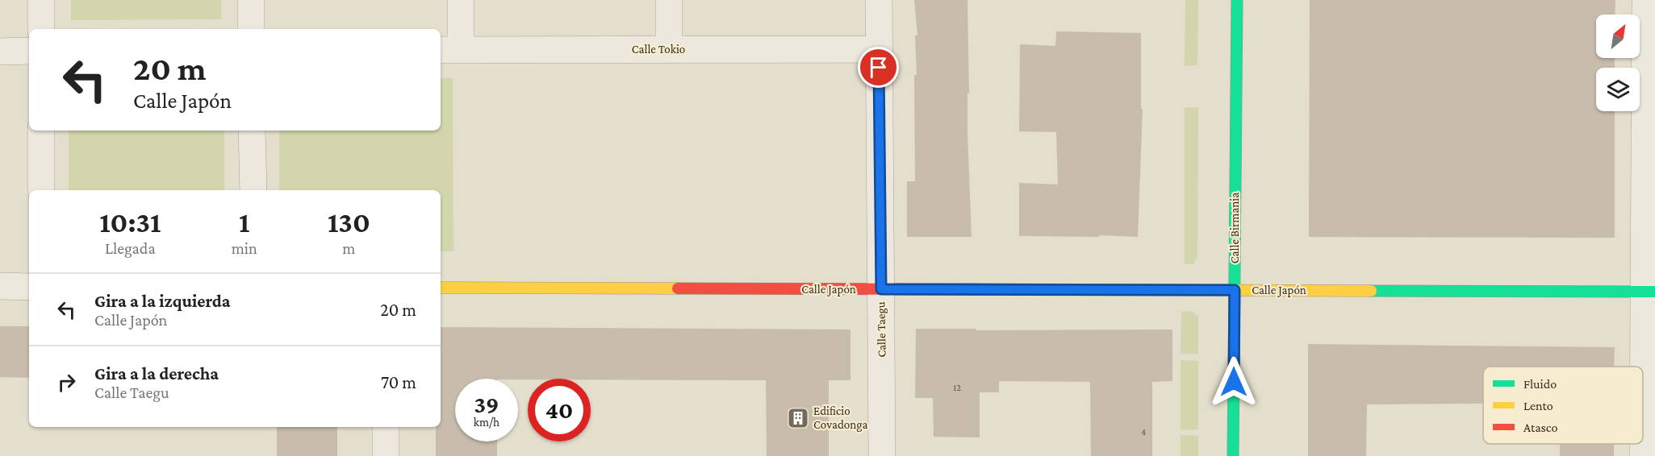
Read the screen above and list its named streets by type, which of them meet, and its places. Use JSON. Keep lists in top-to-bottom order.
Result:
{
  "streets": {
    "street": [
      "Calle Tokio",
      "Calle Birmania",
      "Calle Japón",
      "Calle Taegu"
    ]
  },
  "crossings": [
    ["Calle Tokio", "Calle Taegu"],
    ["Calle Birmania", "Calle Japón"],
    ["Calle Japón", "Calle Taegu"]
  ],
  "places": {
    "building": ["Edificio Covadonga"]
  },
  "house_numbers": ["12", "4"],
  "legend": ["Fluido", "Lento", "Atasco"],
  "north": "top right",
  "page": {
    "turn": ["20 m", "Calle Japón"],
    "eta": [
      "10:31",
      "Llegada",
      "1",
      "min",
      "130",
      "m"
    ],
    "list": [
      {
        "name": "Gira a la izquierda",
        "note": "Calle Japón",
        "value": "20 m"
      },
      {
        "name": "Gira a la derecha",
        "note": "Calle Taegu",
        "value": "70 m"
      }
    ],
    "speed": "39 km/h",
    "limit": "40"
  }
}
